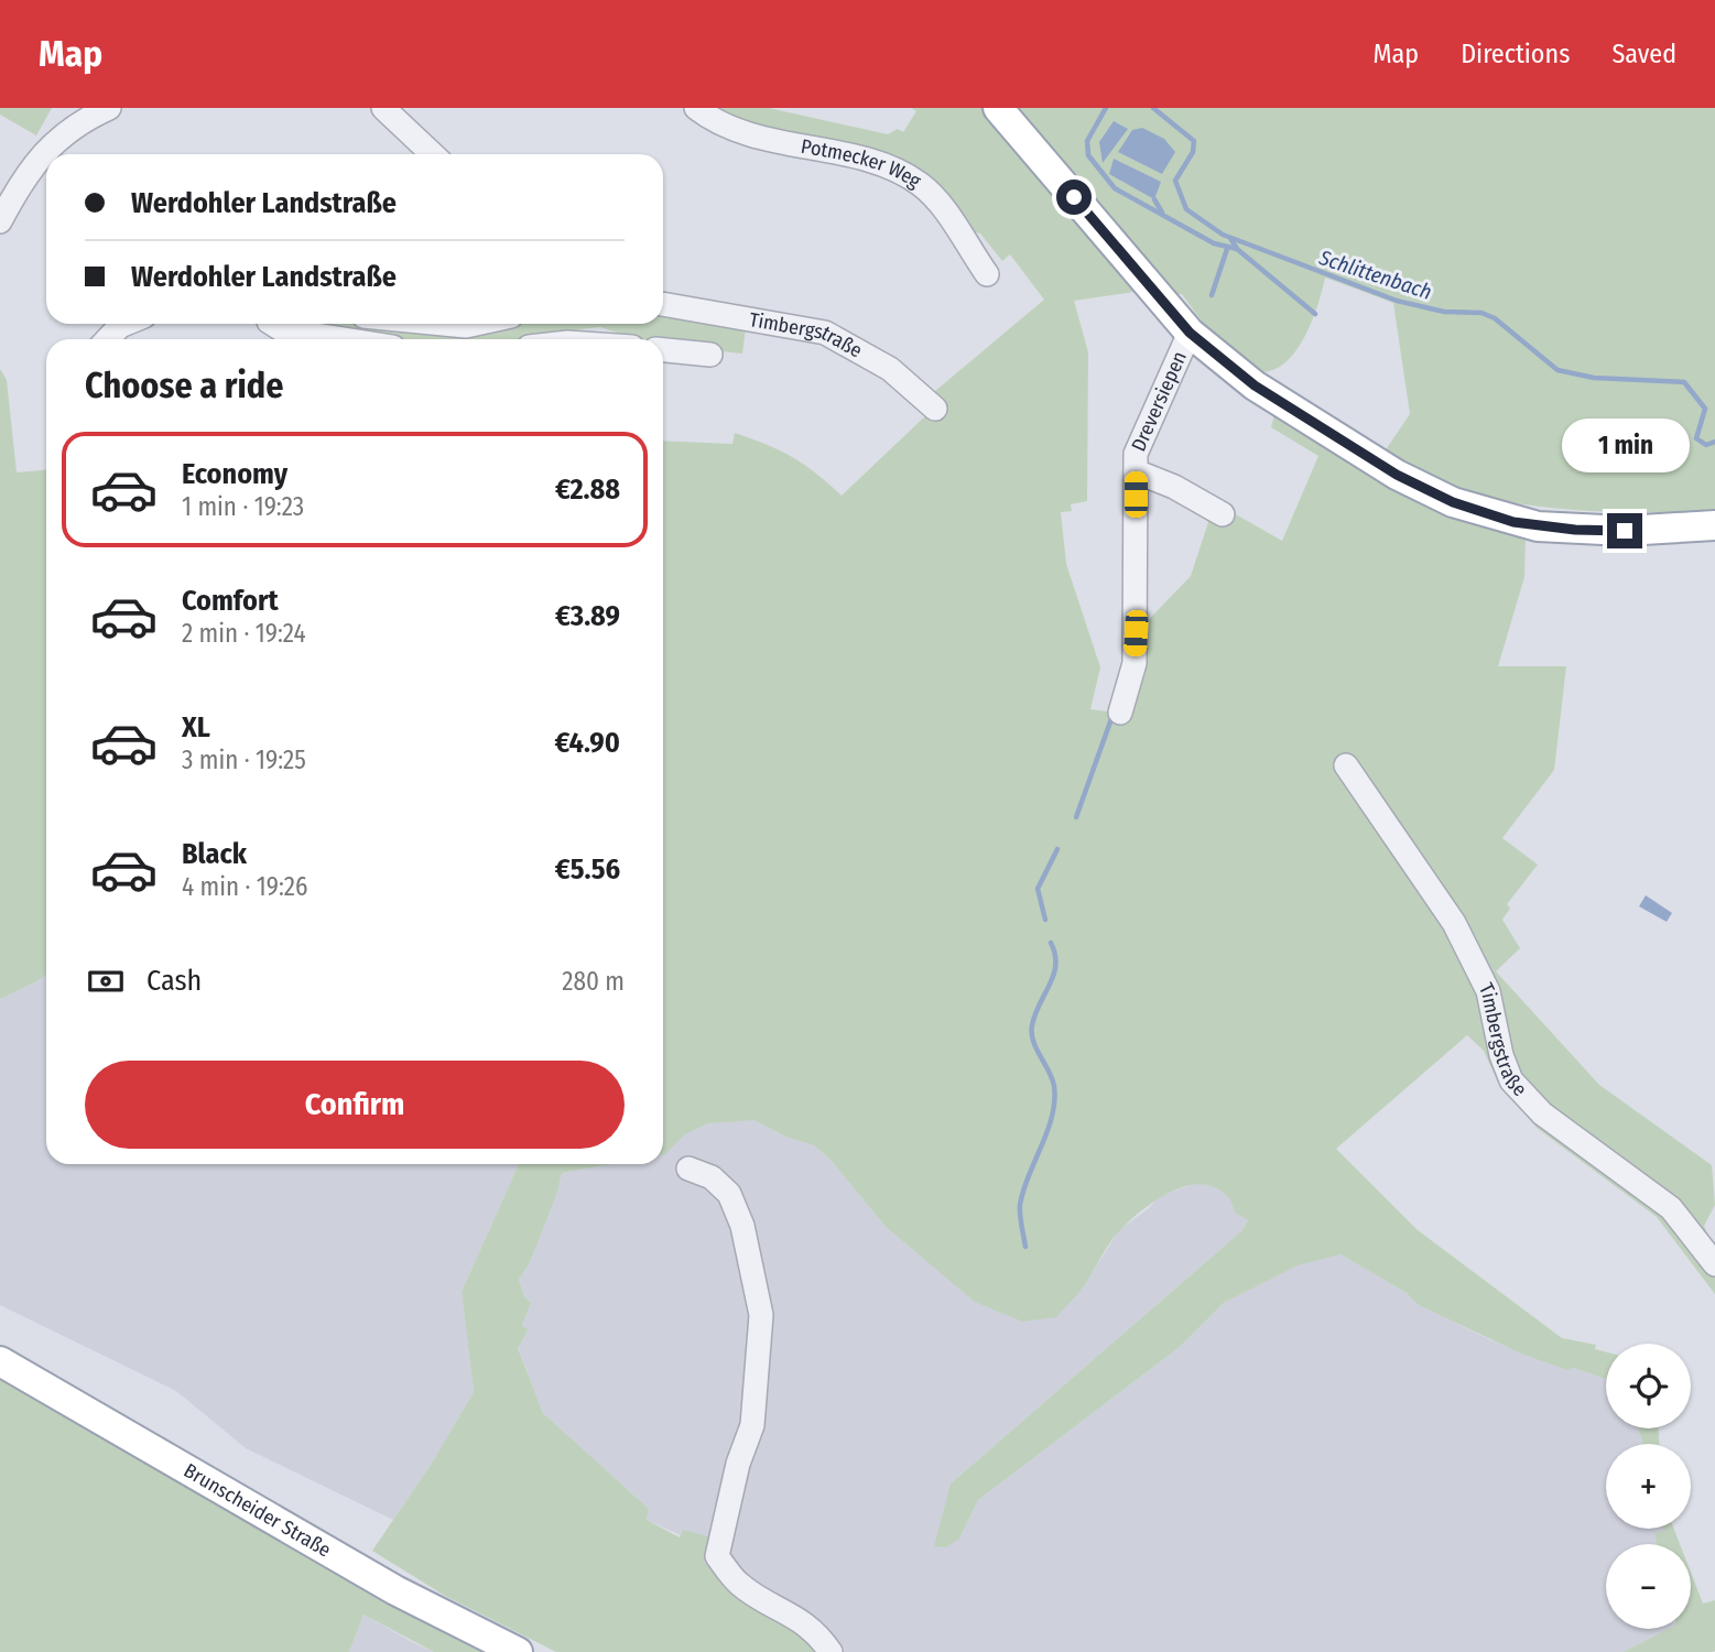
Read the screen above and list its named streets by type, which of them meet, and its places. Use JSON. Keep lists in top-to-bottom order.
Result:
{
  "streets": {
    "main road": ["Brunscheider Straße"],
    "street": ["Potmecker Weg", "Timbergstraße", "Dreversiepen"]
  },
  "water": ["Schlittenbach"],
  "page": {
    "header": "Map",
    "nav": ["Map", "Directions", "Saved"],
    "banner": ["Werdohler Landstraße", "Werdohler Landstraße"],
    "heading": "Choose a ride",
    "bubble": "1 min",
    "list": [
      {
        "name": "Economy",
        "note": "1 min · 19:23",
        "value": "€2.88"
      },
      {
        "name": "Comfort",
        "note": "2 min · 19:24",
        "value": "€3.89"
      },
      {
        "name": "XL",
        "note": "3 min · 19:25",
        "value": "€4.90"
      },
      {
        "name": "Black",
        "note": "4 min · 19:26",
        "value": "€5.56"
      }
    ],
    "pay": ["Cash", "280 m"],
    "buttons": "Confirm",
    "map_buttons": ["+", "−"]
  }
}
